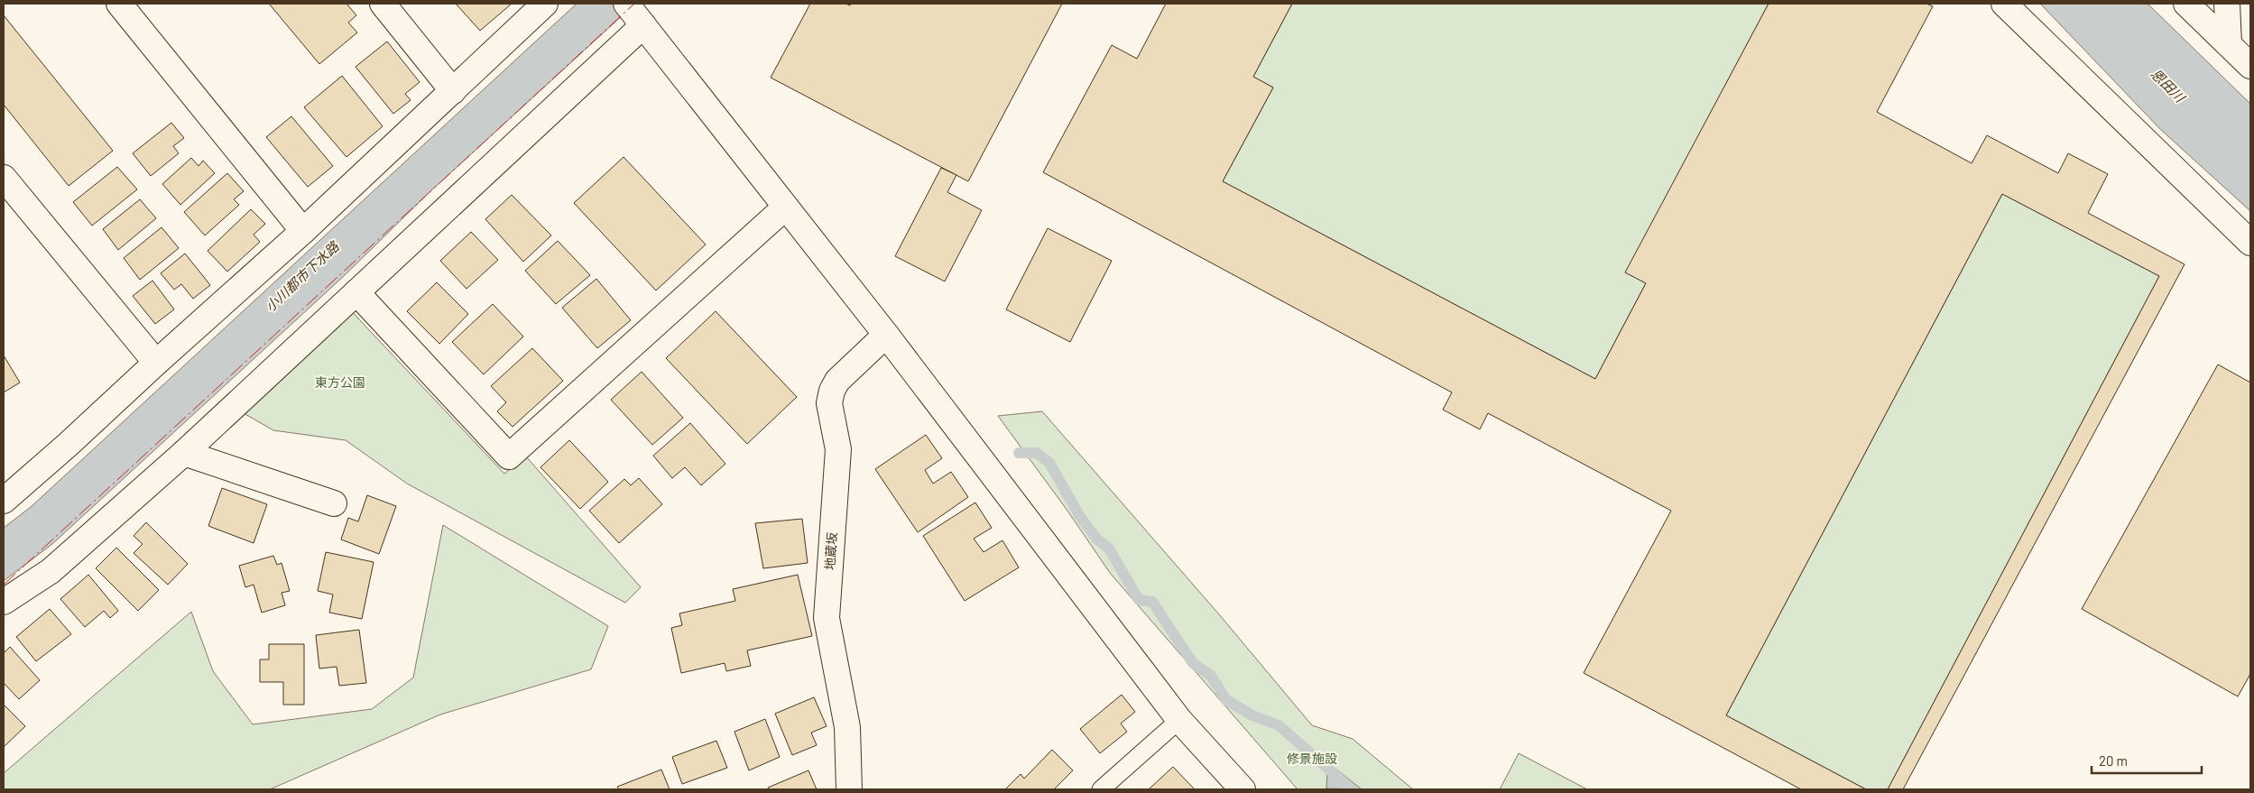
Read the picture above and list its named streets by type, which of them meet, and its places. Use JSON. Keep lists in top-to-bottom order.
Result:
{
  "streets": {
    "street": ["地蔵坂"]
  },
  "water": ["恩田川", "小川都市下水路"],
  "parks": ["東方公園", "修景施設"],
  "scale_bar": "20 m"
}
